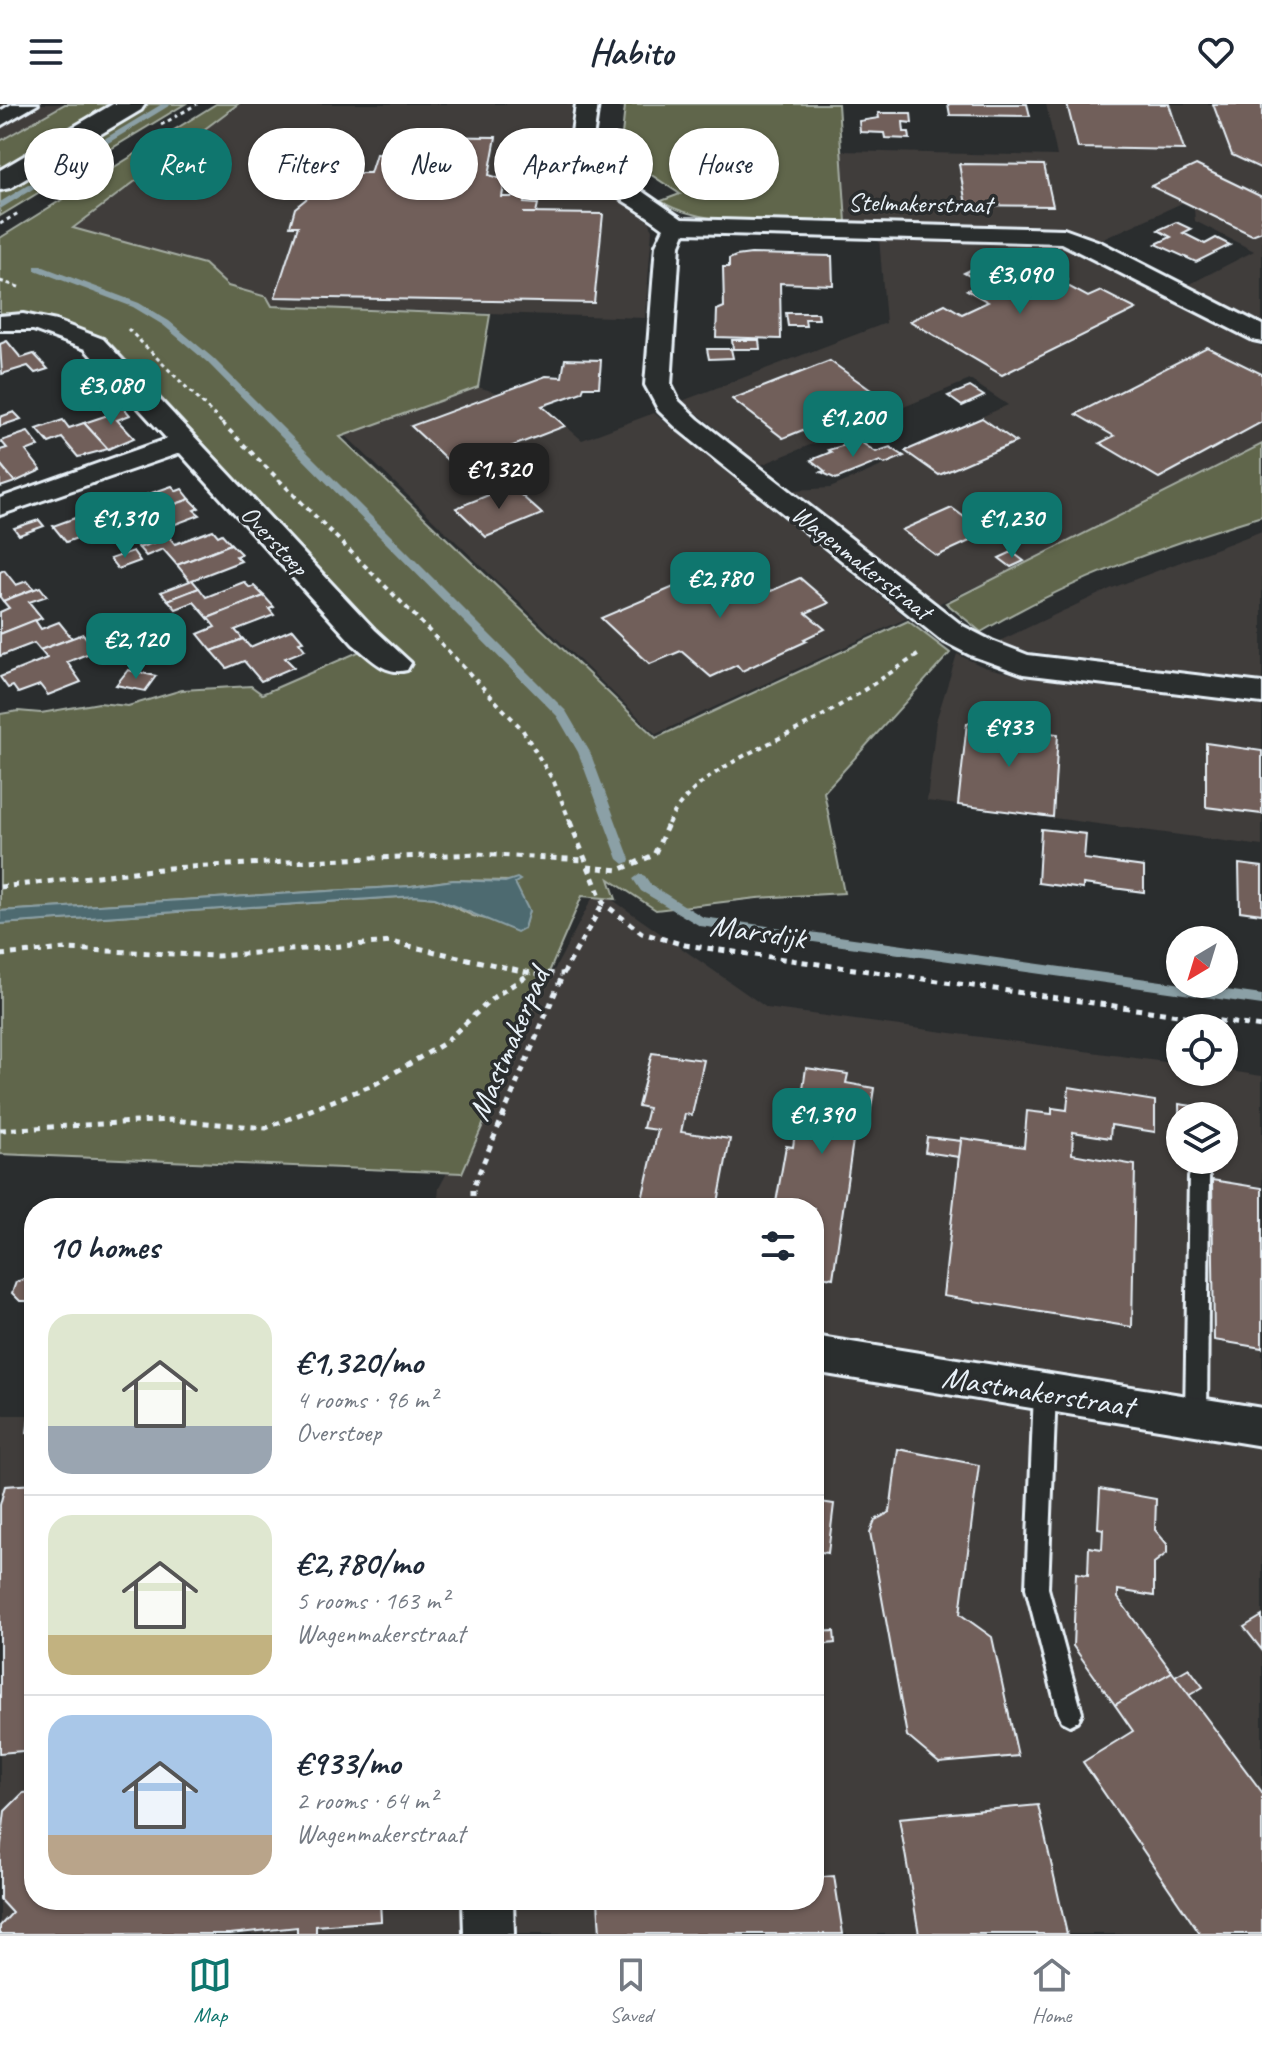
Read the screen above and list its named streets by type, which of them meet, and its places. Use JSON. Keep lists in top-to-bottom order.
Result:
{
  "streets": {
    "street": [
      "Stelmakerstraat",
      "Overstoep",
      "Wagenmakerstraat",
      "Mastmakerstraat"
    ],
    "path": ["Marsdijk", "Mastmakerpad"]
  },
  "crossings": [
    ["Stelmakerstraat", "Wagenmakerstraat"],
    ["Marsdijk", "Mastmakerpad"]
  ],
  "north": "bottom left",
  "page": {
    "header": "Habito",
    "chip": [
      "Buy",
      "Rent",
      "Filters",
      "New",
      "Apartment",
      "House"
    ],
    "price": [
      "€3,090",
      "€3,080",
      "€1,200",
      "€1,320",
      "€1,310",
      "€1,230",
      "€2,780",
      "€2,120",
      "€933",
      "€1,390"
    ],
    "heading": "10 homes",
    "list": [
      {
        "name": "€1,320/mo",
        "note": "4 rooms · 96 m² · Overstoep"
      },
      {
        "name": "€2,780/mo",
        "note": "5 rooms · 163 m² · Wagenmakerstraat"
      },
      {
        "name": "€933/mo",
        "note": "2 rooms · 64 m² · Wagenmakerstraat"
      }
    ],
    "tabs": ["Map", "Saved", "Home"]
  }
}
